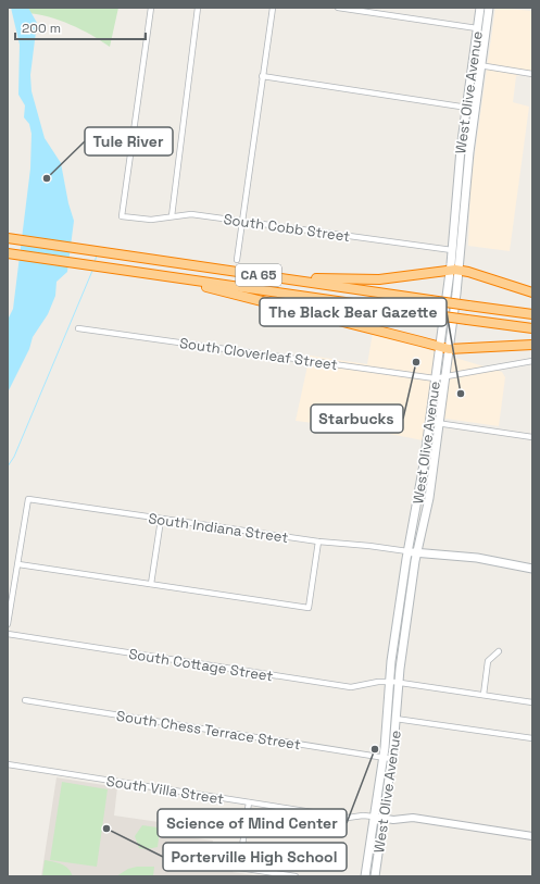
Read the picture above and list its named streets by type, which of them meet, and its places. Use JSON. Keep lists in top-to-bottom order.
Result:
{
  "streets": {
    "highway": ["CA 65"],
    "main road": ["West Olive Avenue"],
    "street": [
      "South Cobb Street",
      "South Cloverleaf Street",
      "South Indiana Street",
      "South Cottage Street",
      "South Chess Terrace Street",
      "South Villa Street"
    ]
  },
  "crossings": [
    ["West Olive Avenue", "South Cobb Street"],
    ["West Olive Avenue", "South Cloverleaf Street"],
    ["West Olive Avenue", "South Indiana Street"],
    ["West Olive Avenue", "South Cottage Street"],
    ["West Olive Avenue", "South Chess Terrace Street"],
    ["West Olive Avenue", "South Villa Street"]
  ],
  "places": [
    "Tule River",
    "Starbucks",
    "The Black Bear Gazette",
    "Science of Mind Center",
    "Porterville High School"
  ],
  "scale_bar": "200 m"
}
